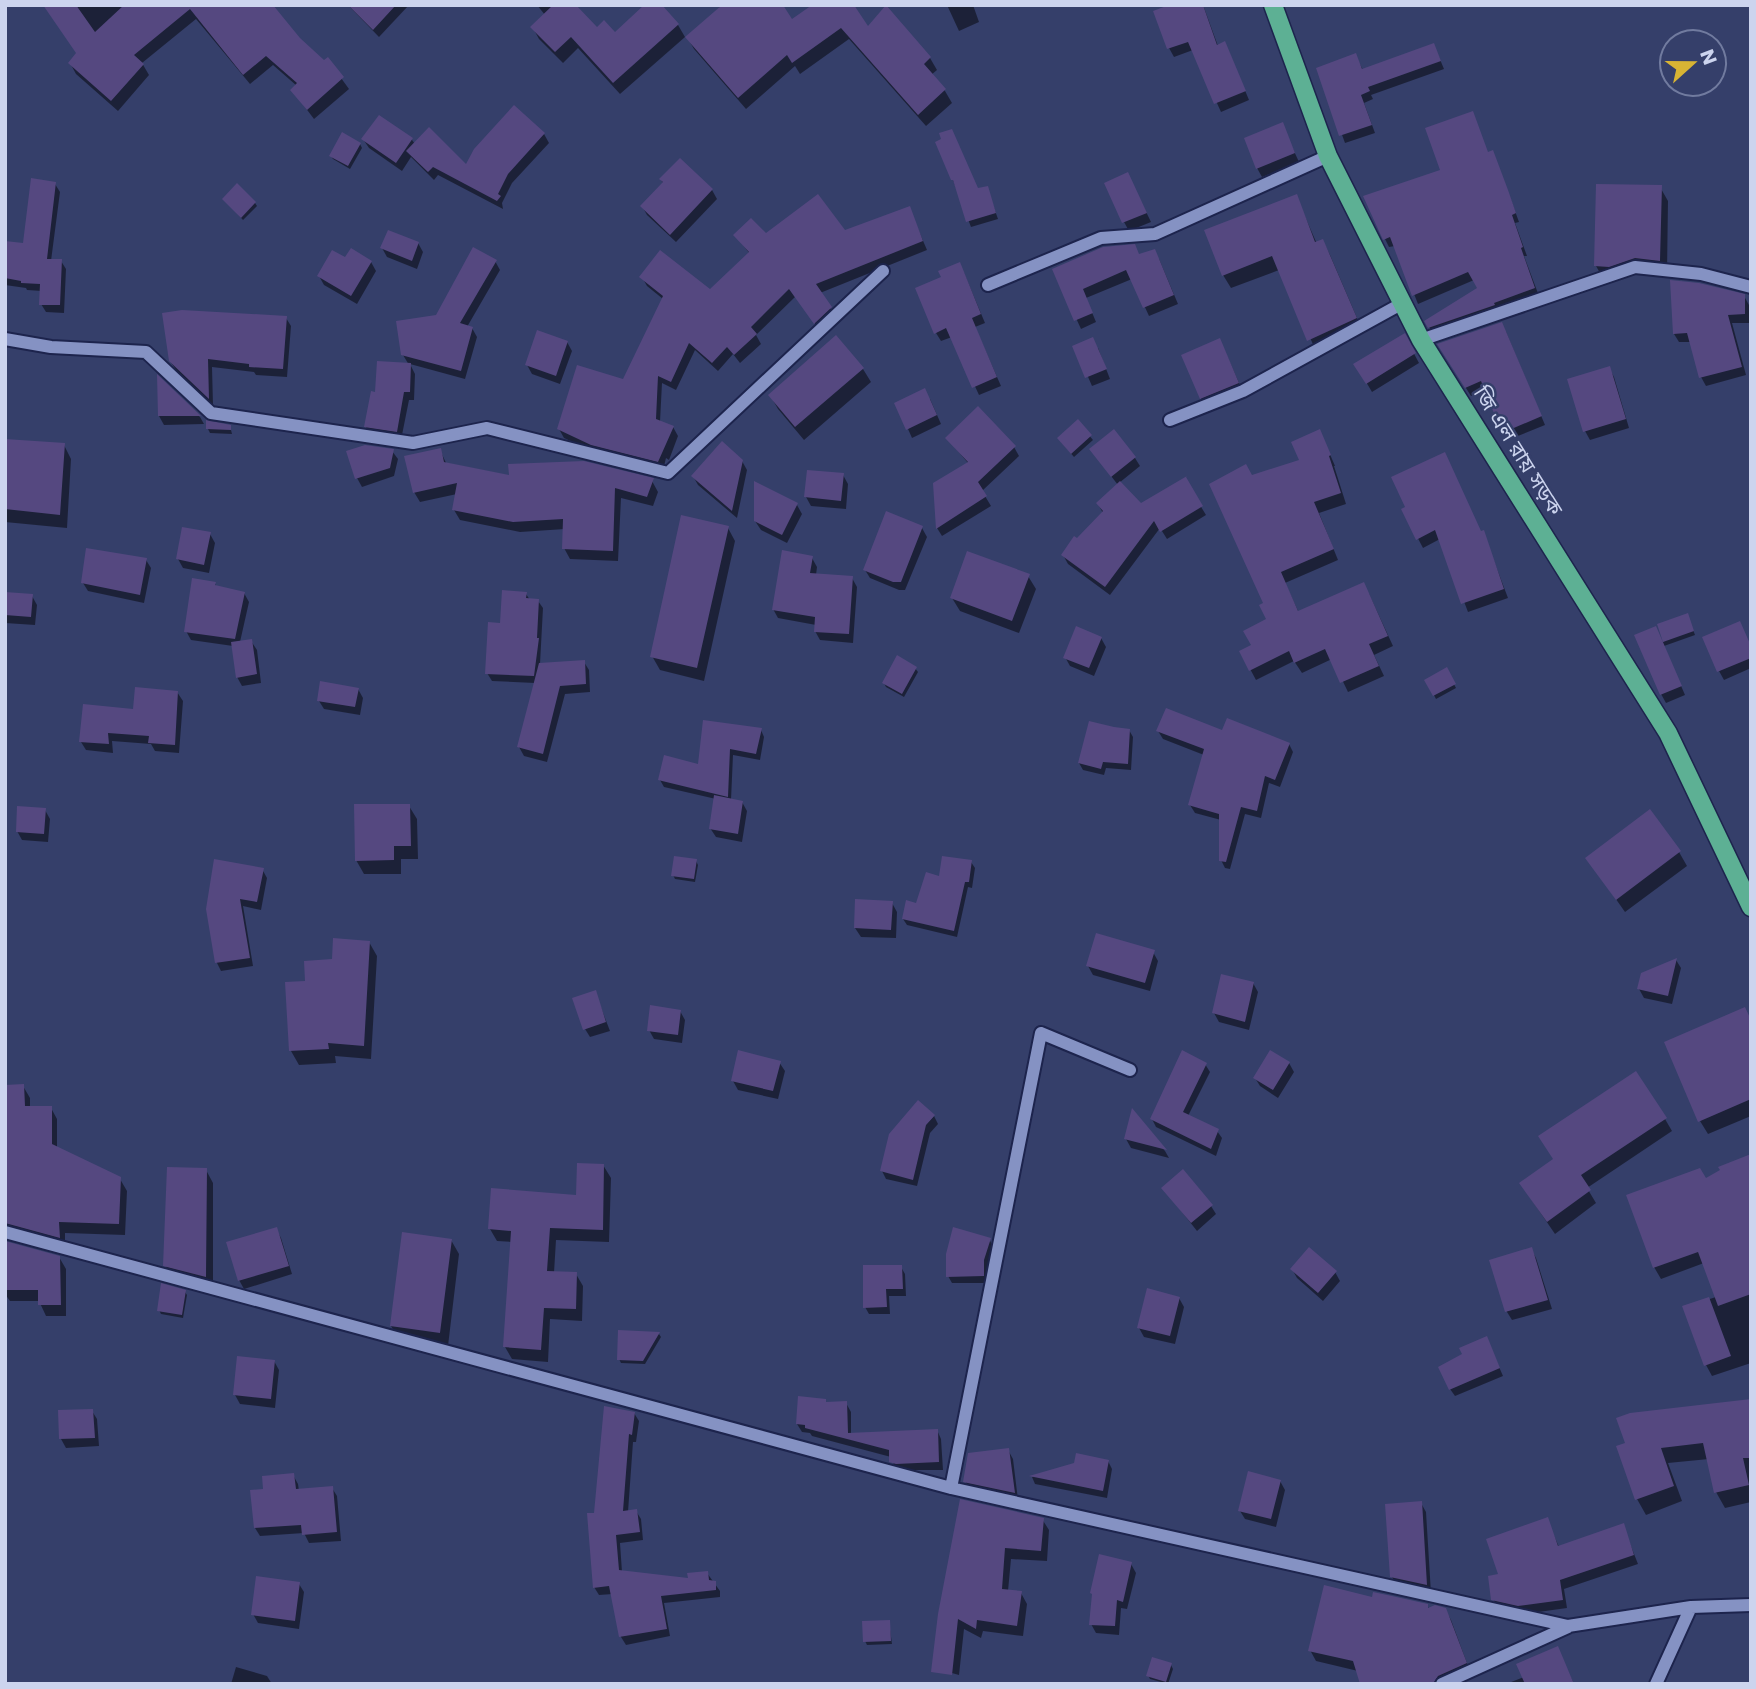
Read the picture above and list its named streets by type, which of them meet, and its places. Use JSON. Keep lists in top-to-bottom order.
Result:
{
  "streets": {
    "main road": ["জি এল রায় সড়ক"]
  },
  "north": "right"
}
